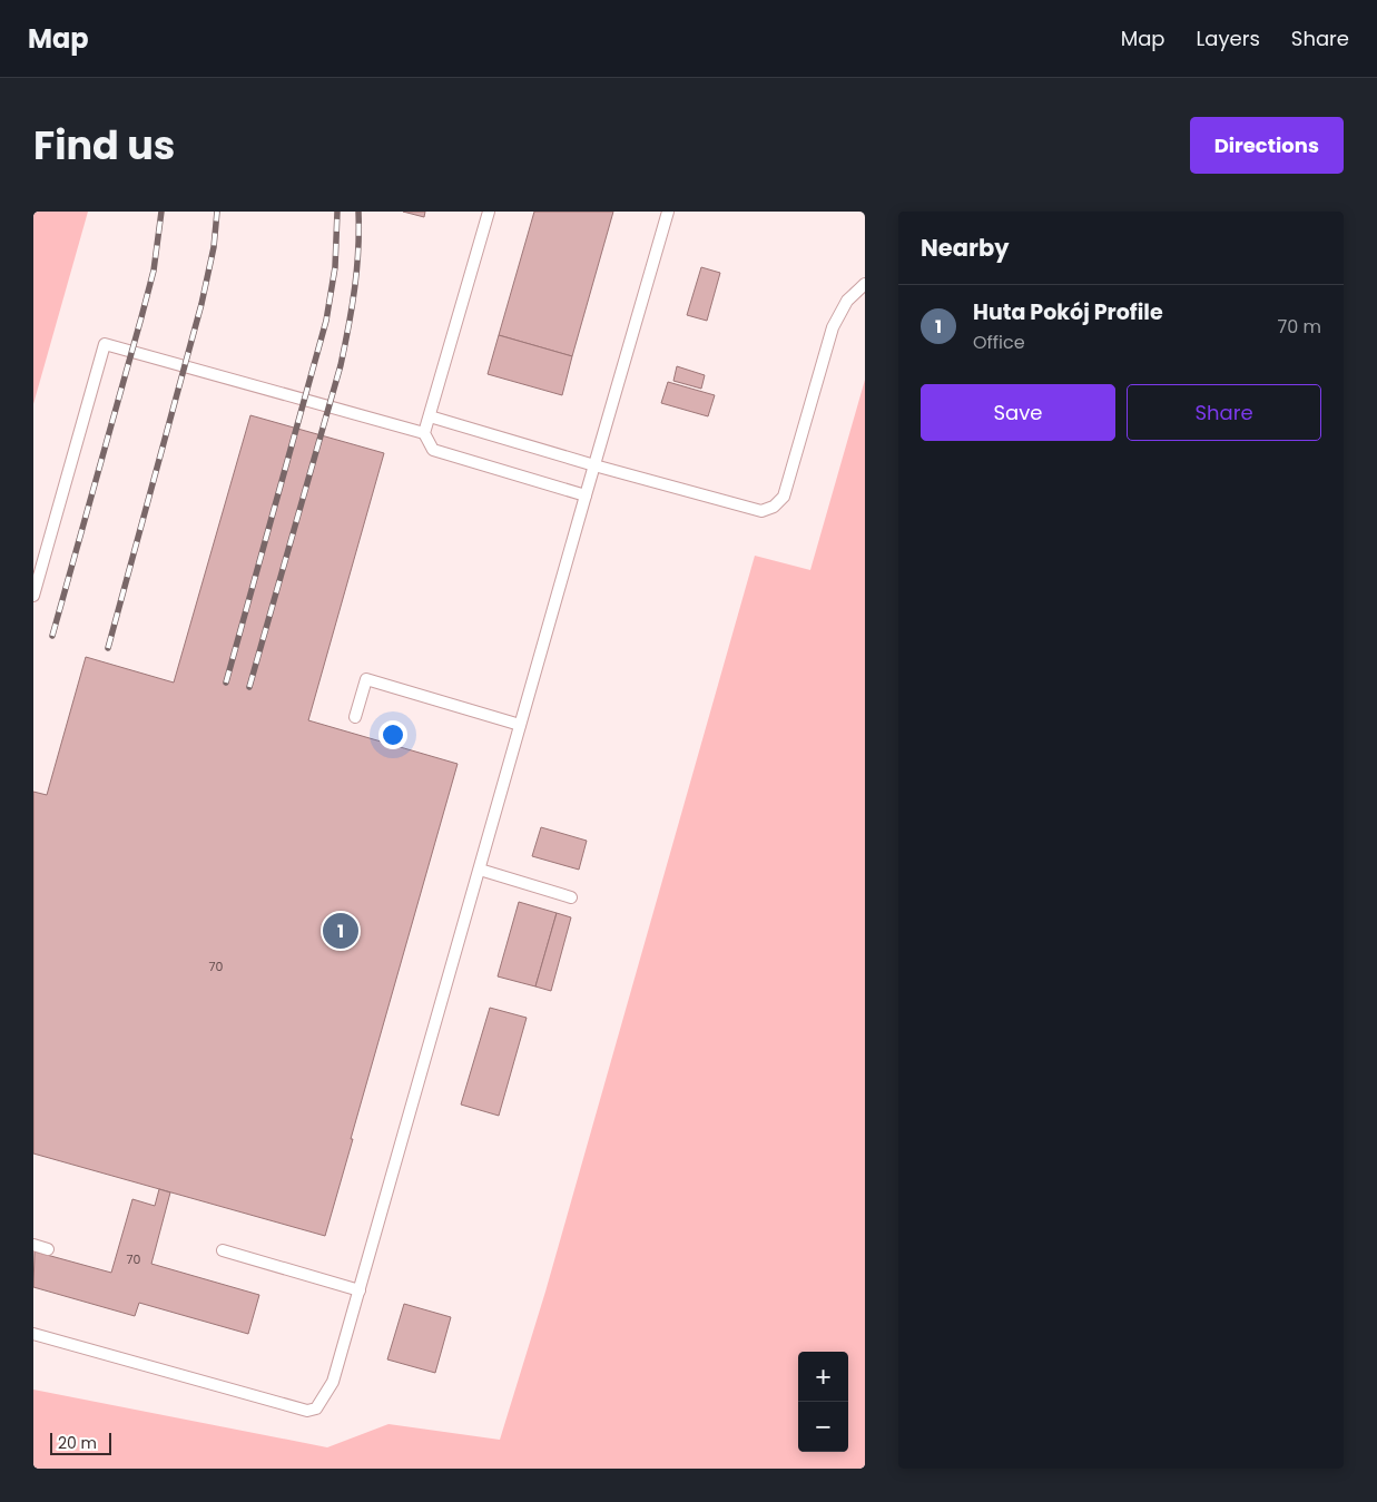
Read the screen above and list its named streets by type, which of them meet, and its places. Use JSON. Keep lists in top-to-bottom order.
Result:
{
  "house_numbers": ["70", "70"],
  "scale_bar": "20 m",
  "page": {
    "header": "Map",
    "nav": ["Map", "Layers", "Share"],
    "title": "Find us",
    "buttons": [
      "Directions",
      ["Save", "Share"]
    ],
    "heading": "Nearby",
    "list": [
      {
        "mark": "1",
        "name": "Huta Pokój Profile",
        "note": "Office",
        "value": "70 m"
      }
    ],
    "pins": "1",
    "map_buttons": ["+", "−"],
    "scale": "20 m"
  }
}
